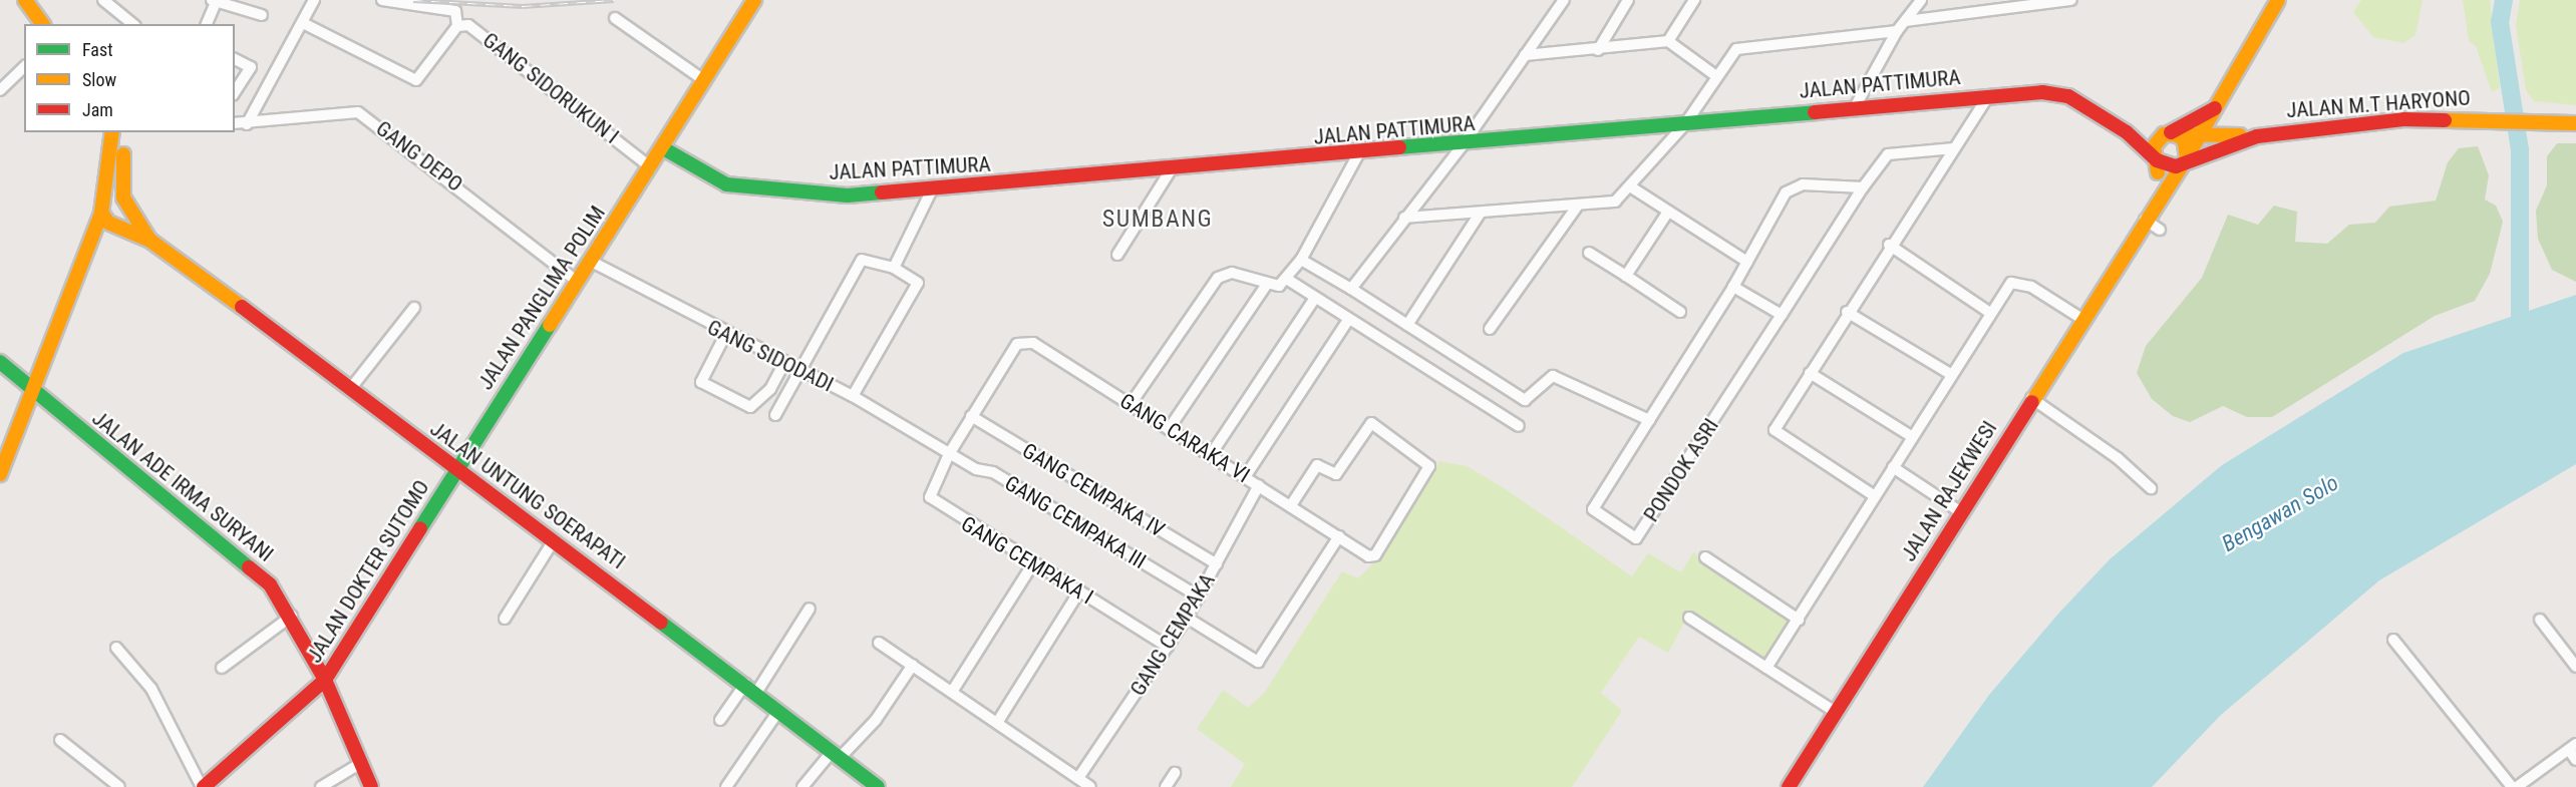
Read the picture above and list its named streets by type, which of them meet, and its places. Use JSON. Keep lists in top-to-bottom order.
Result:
{
  "streets": {
    "main road": [
      "JALAN PATTIMURA",
      "JALAN M.T HARYONO",
      "JALAN PANGLIMA POLIM",
      "JALAN ADE IRMA SURYANI",
      "JALAN RAJEKWESI",
      "JALAN UNTUNG SOERAPATI",
      "JALAN DOKTER SUTOMO"
    ],
    "street": [
      "GANG SIDORUKUN I",
      "GANG DEPO",
      "GANG SIDODADI",
      "GANG CARAKA VI",
      "PONDOK ASRI",
      "GANG CEMPAKA IV",
      "GANG CEMPAKA III",
      "GANG CEMPAKA I",
      "GANG CEMPAKA"
    ]
  },
  "crossings": [
    ["JALAN PATTIMURA", "JALAN PANGLIMA POLIM"],
    ["GANG SIDORUKUN I", "JALAN PANGLIMA POLIM"],
    ["GANG DEPO", "JALAN PANGLIMA POLIM"],
    ["JALAN PANGLIMA POLIM", "GANG SIDODADI"],
    ["JALAN PANGLIMA POLIM", "JALAN UNTUNG SOERAPATI"],
    ["JALAN PANGLIMA POLIM", "JALAN DOKTER SUTOMO"],
    ["GANG SIDODADI", "GANG CARAKA VI"],
    ["GANG SIDODADI", "GANG CEMPAKA III"],
    ["GANG SIDODADI", "GANG CEMPAKA I"],
    ["GANG CARAKA VI", "GANG CEMPAKA IV"],
    ["GANG CARAKA VI", "GANG CEMPAKA III"],
    ["GANG CARAKA VI", "GANG CEMPAKA I"],
    ["GANG CARAKA VI", "GANG CEMPAKA"],
    ["JALAN ADE IRMA SURYANI", "JALAN DOKTER SUTOMO"],
    ["GANG CEMPAKA IV", "GANG CEMPAKA"],
    ["JALAN UNTUNG SOERAPATI", "JALAN DOKTER SUTOMO"],
    ["GANG CEMPAKA III", "GANG CEMPAKA I"],
    ["GANG CEMPAKA III", "GANG CEMPAKA"],
    ["GANG CEMPAKA I", "GANG CEMPAKA"]
  ],
  "districts": ["SUMBANG"],
  "water": ["Bengawan Solo"],
  "legend": ["Fast", "Slow", "Jam"]
}
